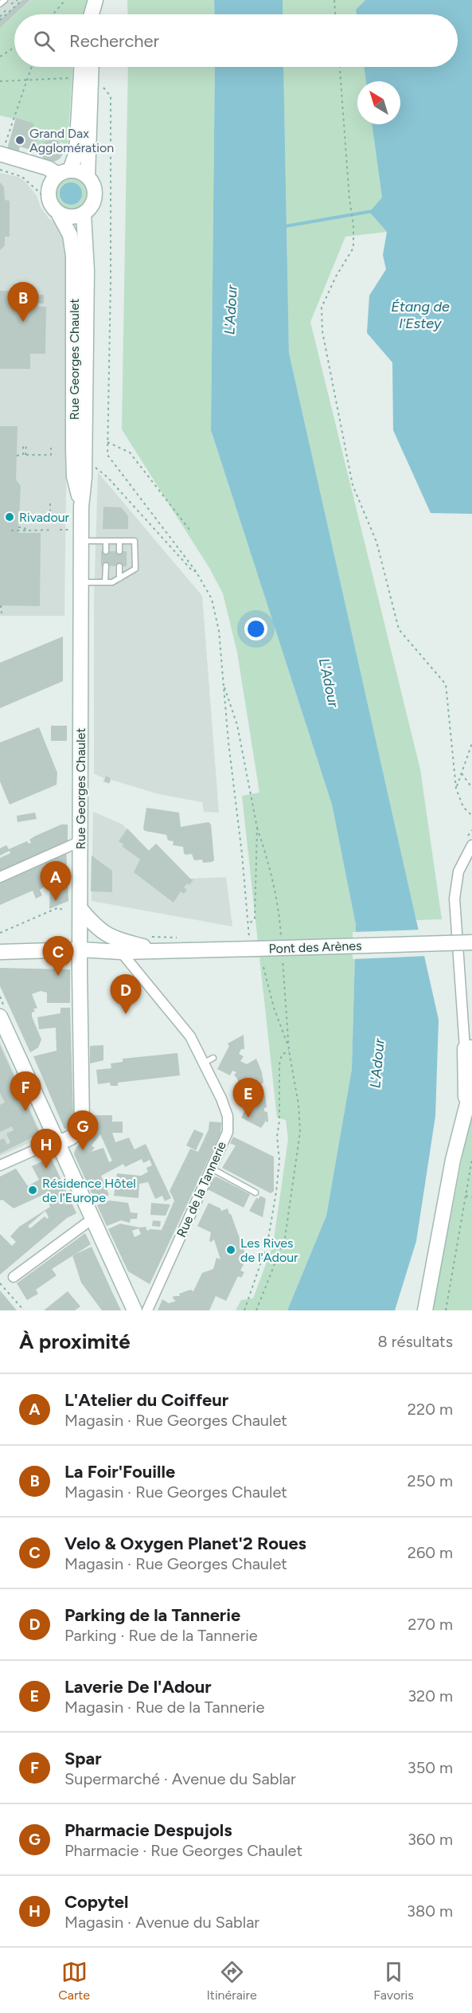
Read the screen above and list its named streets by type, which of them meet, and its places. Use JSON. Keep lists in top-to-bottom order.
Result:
{
  "streets": {
    "main road": ["Rue Georges Chaulet", "Pont des Arènes"],
    "street": ["Rue de la Tannerie"]
  },
  "water": ["Étang de l'Estey", "L'Adour"],
  "places": [
    "Grand Dax Agglomération",
    "Rivadour",
    "Résidence Hôtel de l'Europe",
    "Les Rives de l'Adour"
  ],
  "north": "top left",
  "page": {
    "search": "Rechercher",
    "pins": [
      "B",
      "A",
      "C",
      "D",
      "F",
      "E",
      "G",
      "H"
    ],
    "heading": ["À proximité", "8 résultats"],
    "list": [
      {
        "mark": "A",
        "name": "L'Atelier du Coiffeur",
        "note": "Magasin · Rue Georges Chaulet",
        "value": "220 m"
      },
      {
        "mark": "B",
        "name": "La Foir'Fouille",
        "note": "Magasin · Rue Georges Chaulet",
        "value": "250 m"
      },
      {
        "mark": "C",
        "name": "Velo & Oxygen Planet'2 Roues",
        "note": "Magasin · Rue Georges Chaulet",
        "value": "260 m"
      },
      {
        "mark": "D",
        "name": "Parking de la Tannerie",
        "note": "Parking · Rue de la Tannerie",
        "value": "270 m"
      },
      {
        "mark": "E",
        "name": "Laverie De l'Adour",
        "note": "Magasin · Rue de la Tannerie",
        "value": "320 m"
      },
      {
        "mark": "F",
        "name": "Spar",
        "note": "Supermarché · Avenue du Sablar",
        "value": "350 m"
      },
      {
        "mark": "G",
        "name": "Pharmacie Despujols",
        "note": "Pharmacie · Rue Georges Chaulet",
        "value": "360 m"
      },
      {
        "mark": "H",
        "name": "Copytel",
        "note": "Magasin · Avenue du Sablar",
        "value": "380 m"
      }
    ],
    "nav": ["Carte", "Itinéraire", "Favoris"]
  }
}
